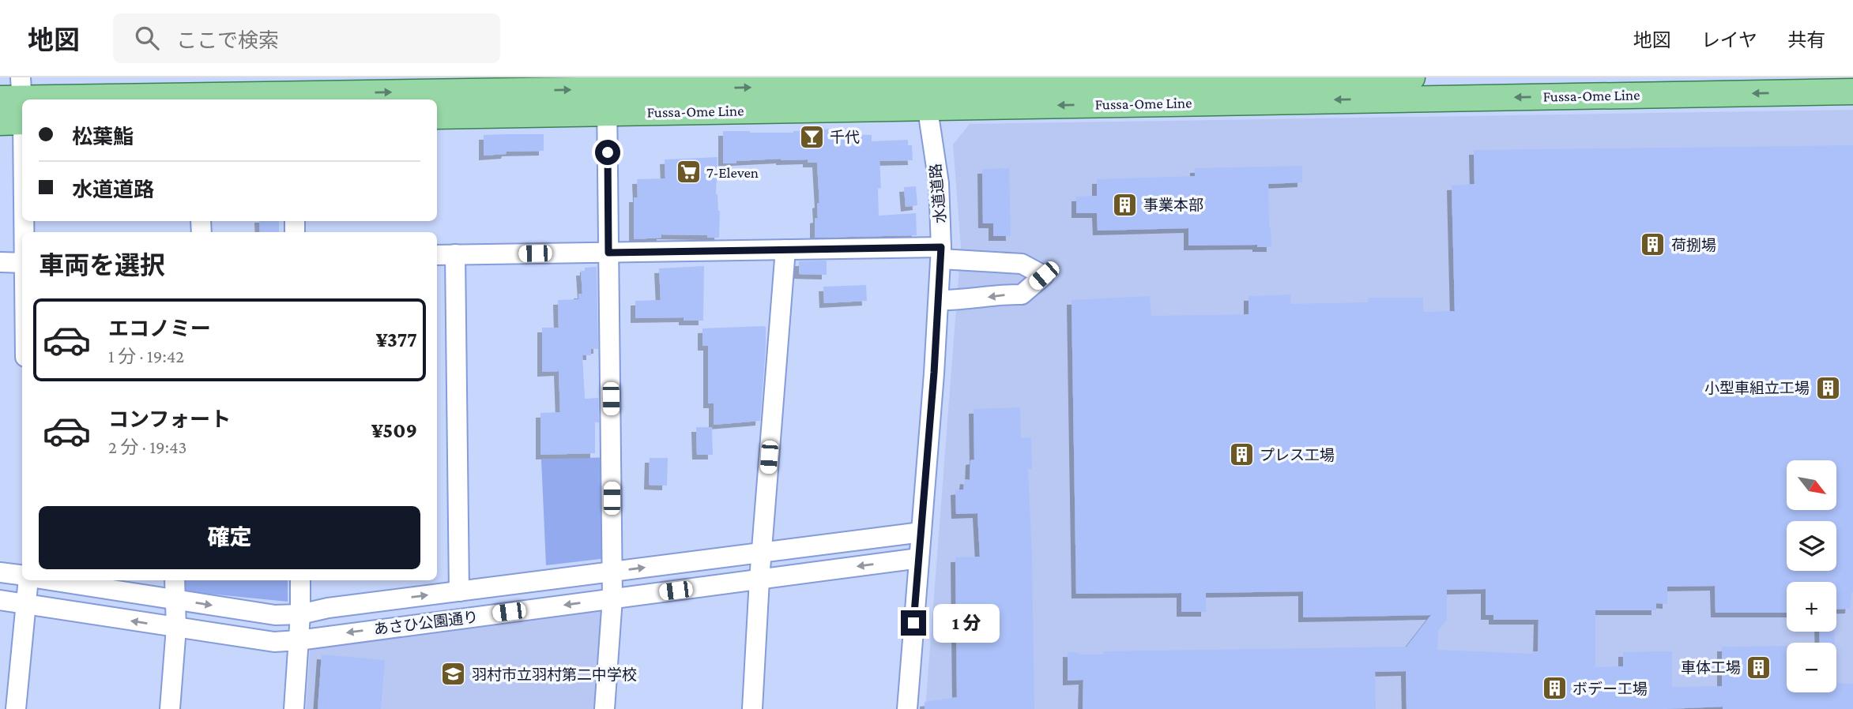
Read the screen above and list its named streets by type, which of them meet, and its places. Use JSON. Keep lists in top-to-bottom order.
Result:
{
  "streets": {
    "main road": ["Fussa-Ome Line"],
    "street": ["水道道路", "あさひ公園通り"]
  },
  "crossings": [
    ["Fussa-Ome Line", "水道道路"],
    ["水道道路", "あさひ公園通り"]
  ],
  "places": {
    "bar": ["千代"],
    "supermarket": ["7-Eleven"],
    "building": [
      "事業本部",
      "荷捌場",
      "小型車組立工場",
      "プレス工場",
      "車体工場",
      "ボデー工場"
    ],
    "school or university": ["羽村市立羽村第二中学校"]
  },
  "north": "bottom right",
  "page": {
    "header": "地図",
    "search": "ここで検索",
    "nav": ["地図", "レイヤ", "共有"],
    "banner": ["松葉鮨", "水道道路"],
    "heading": "車両を選択",
    "list": [
      {
        "name": "エコノミー",
        "note": "1 分 · 19:42",
        "value": "¥377"
      },
      {
        "name": "コンフォート",
        "note": "2 分 · 19:43",
        "value": "¥509"
      }
    ],
    "map_buttons": ["+", "−"],
    "buttons": "確定",
    "bubble": "1 分"
  }
}
